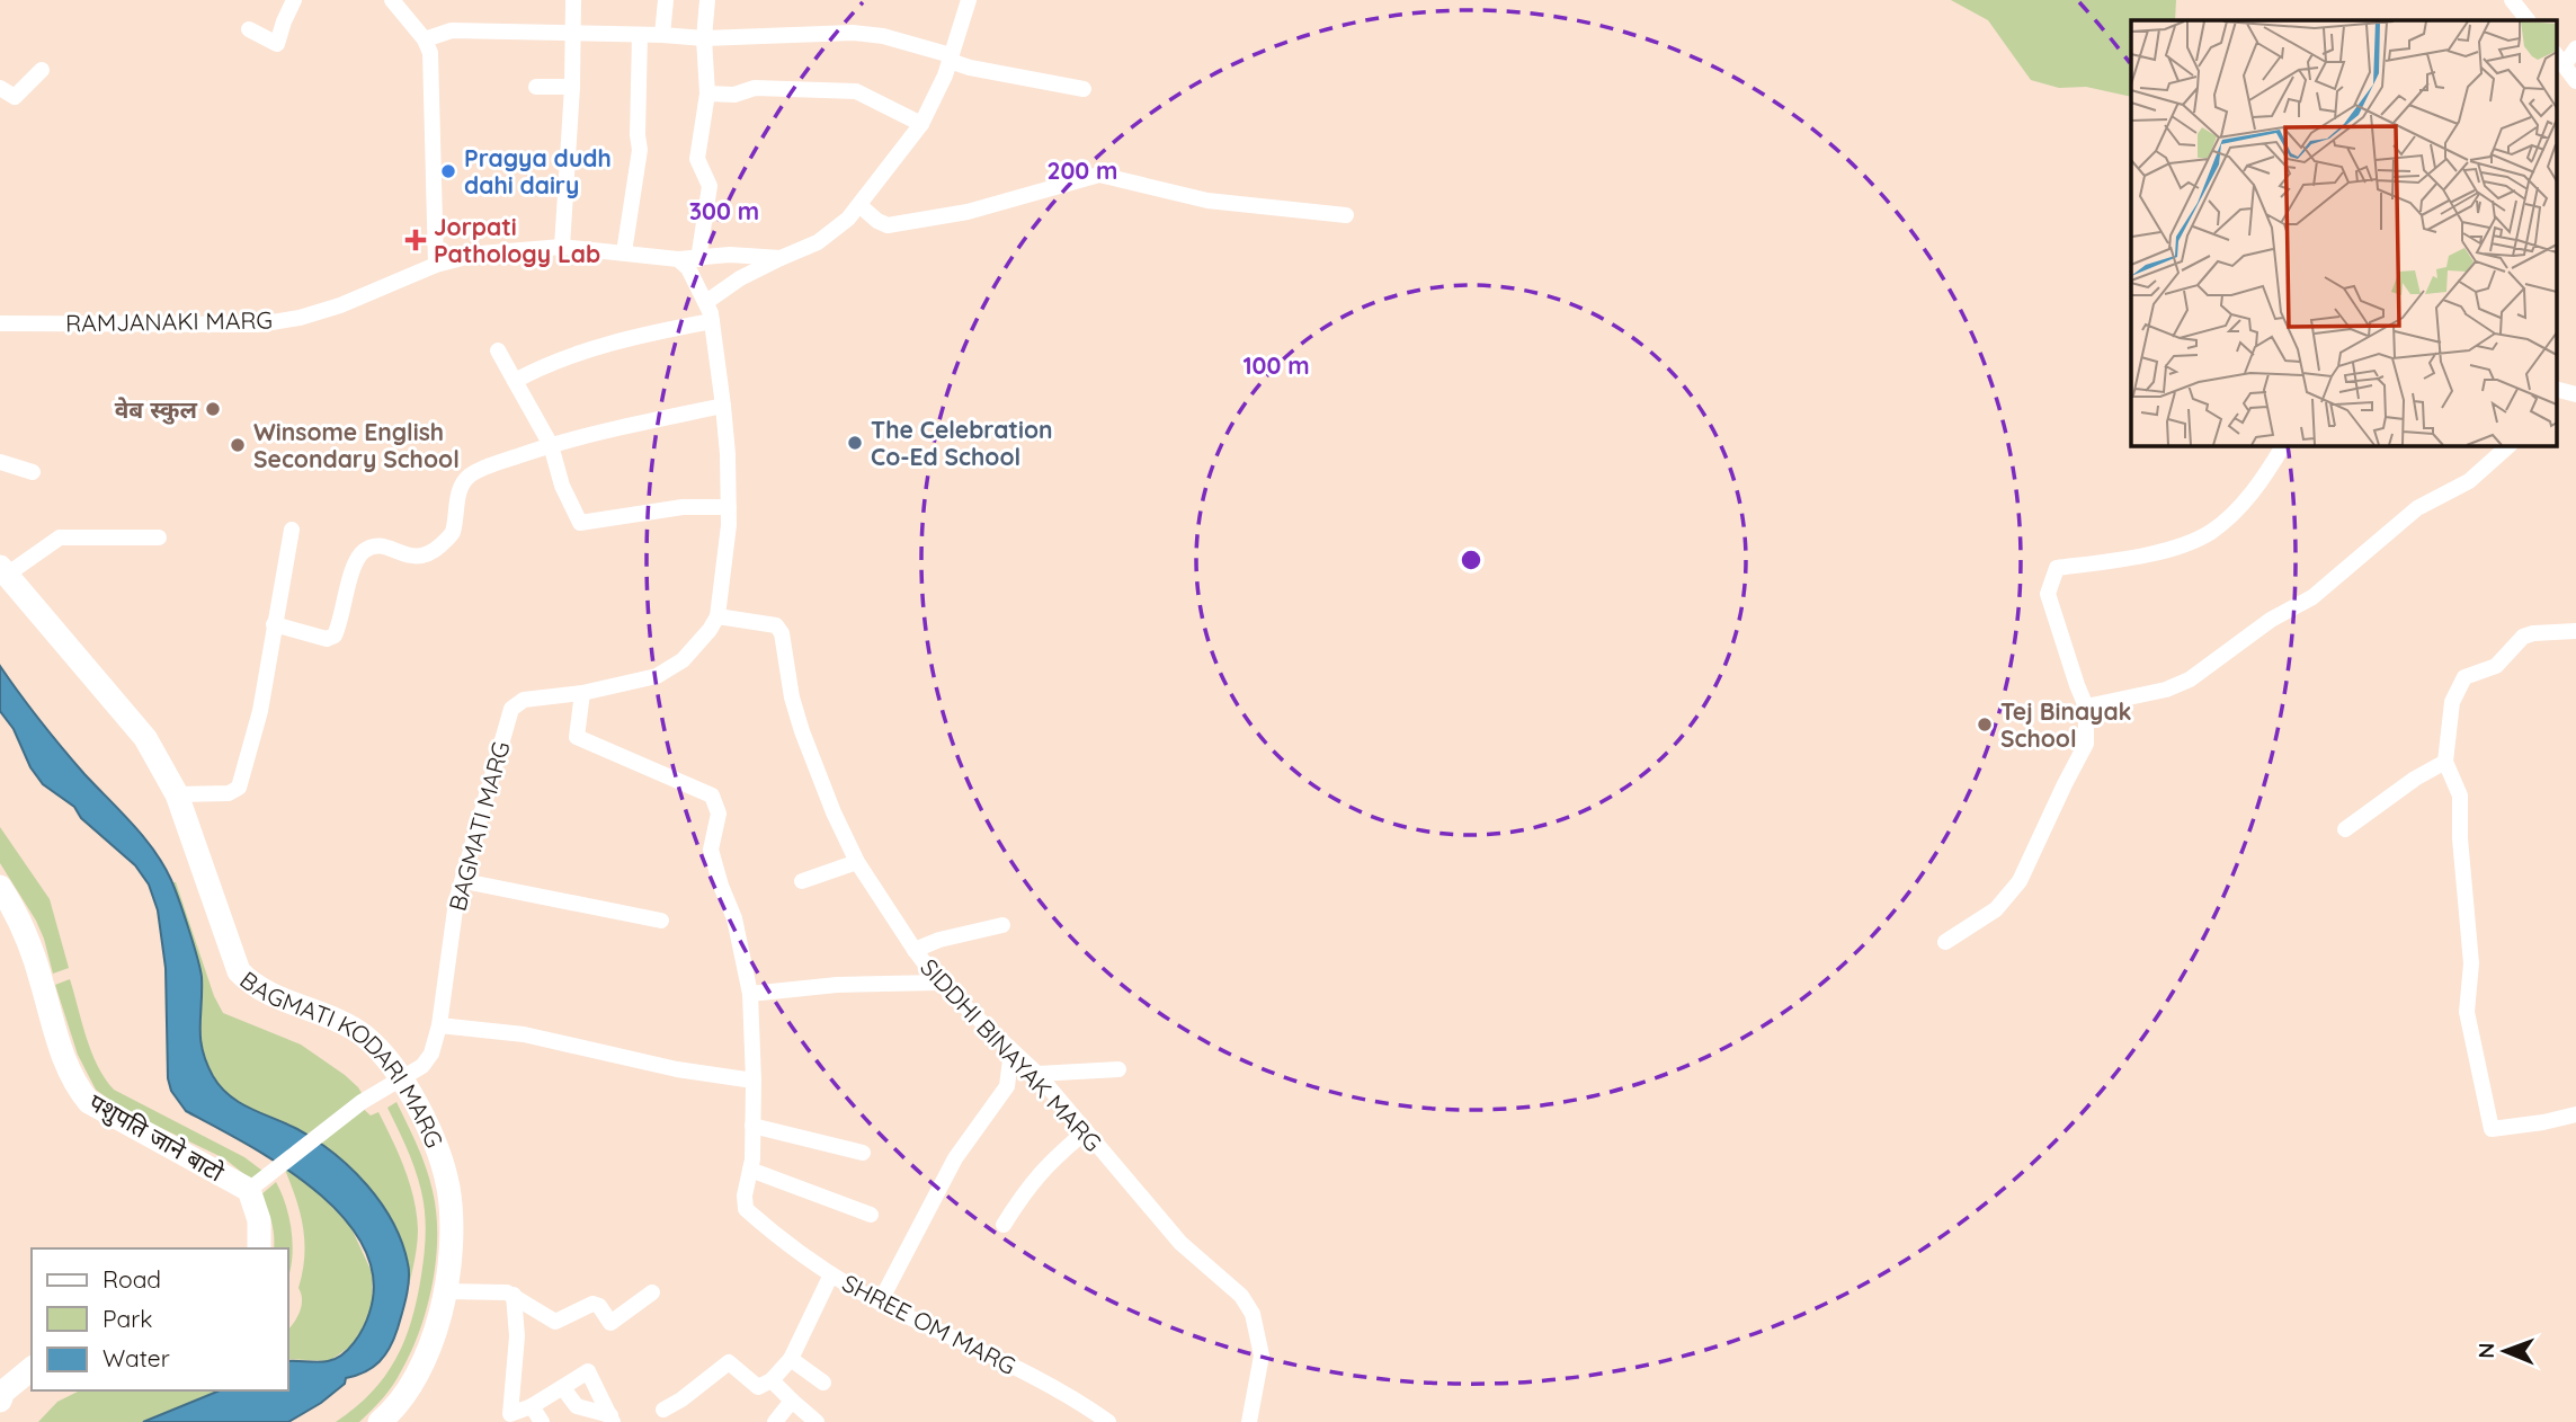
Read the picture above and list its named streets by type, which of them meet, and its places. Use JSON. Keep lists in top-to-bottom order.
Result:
{
  "streets": {
    "main road": ["BAGMATI KODARI MARG", "पशुपति जाने बाटो"],
    "street": [
      "RAMJANAKI MARG",
      "BAGMATI MARG",
      "SIDDHI BINAYAK MARG",
      "SHREE OM MARG"
    ]
  },
  "crossings": [
    ["BAGMATI MARG", "SIDDHI BINAYAK MARG"],
    ["BAGMATI MARG", "BAGMATI KODARI MARG"],
    ["BAGMATI MARG", "पशुपति जाने बाटो"],
    ["BAGMATI MARG", "SHREE OM MARG"]
  ],
  "places": {
    "other": [
      "Pragya dudh dahi dairy",
      "वेब स्कुल",
      "The Celebration Co-Ed School",
      "Winsome English Secondary School",
      "Tej Binayak School"
    ],
    "health": ["Jorpati Pathology Lab"]
  },
  "legend": ["Road", "Park", "Water"],
  "north": "left",
  "rings": ["200 m", "300 m", "100 m"]
}
